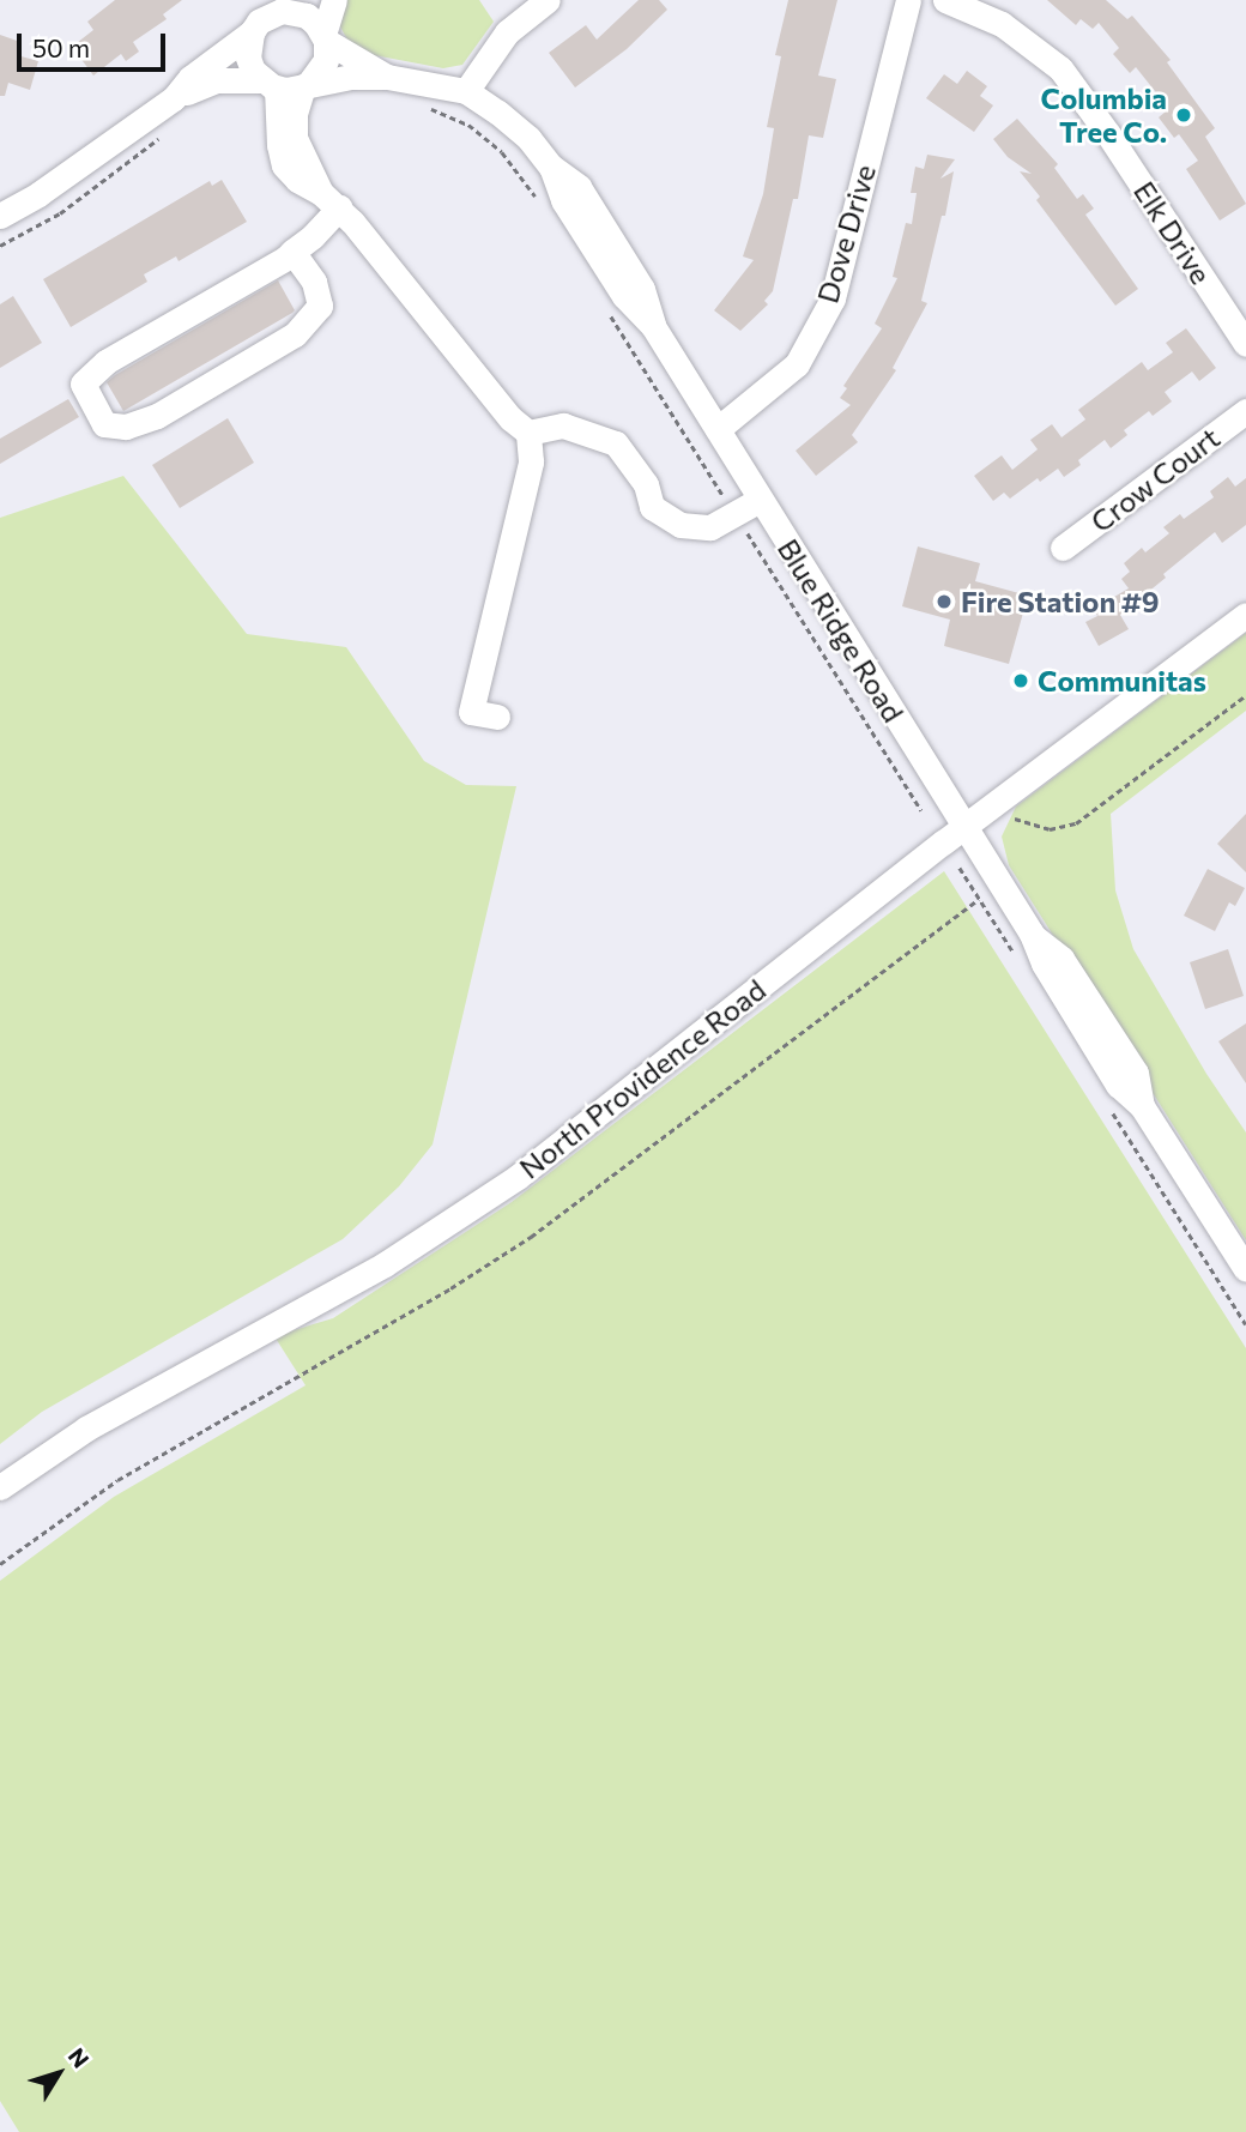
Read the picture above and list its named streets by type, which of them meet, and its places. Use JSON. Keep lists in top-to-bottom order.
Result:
{
  "streets": {
    "street": [
      "Elk Drive",
      "Dove Drive",
      "Crow Court",
      "Blue Ridge Road",
      "North Providence Road"
    ]
  },
  "crossings": [
    ["Dove Drive", "Blue Ridge Road"],
    ["Blue Ridge Road", "North Providence Road"]
  ],
  "places": ["Columbia Tree Co.", "Fire Station #9", "Communitas"],
  "scale_bar": "50 m",
  "north": "top right"
}
